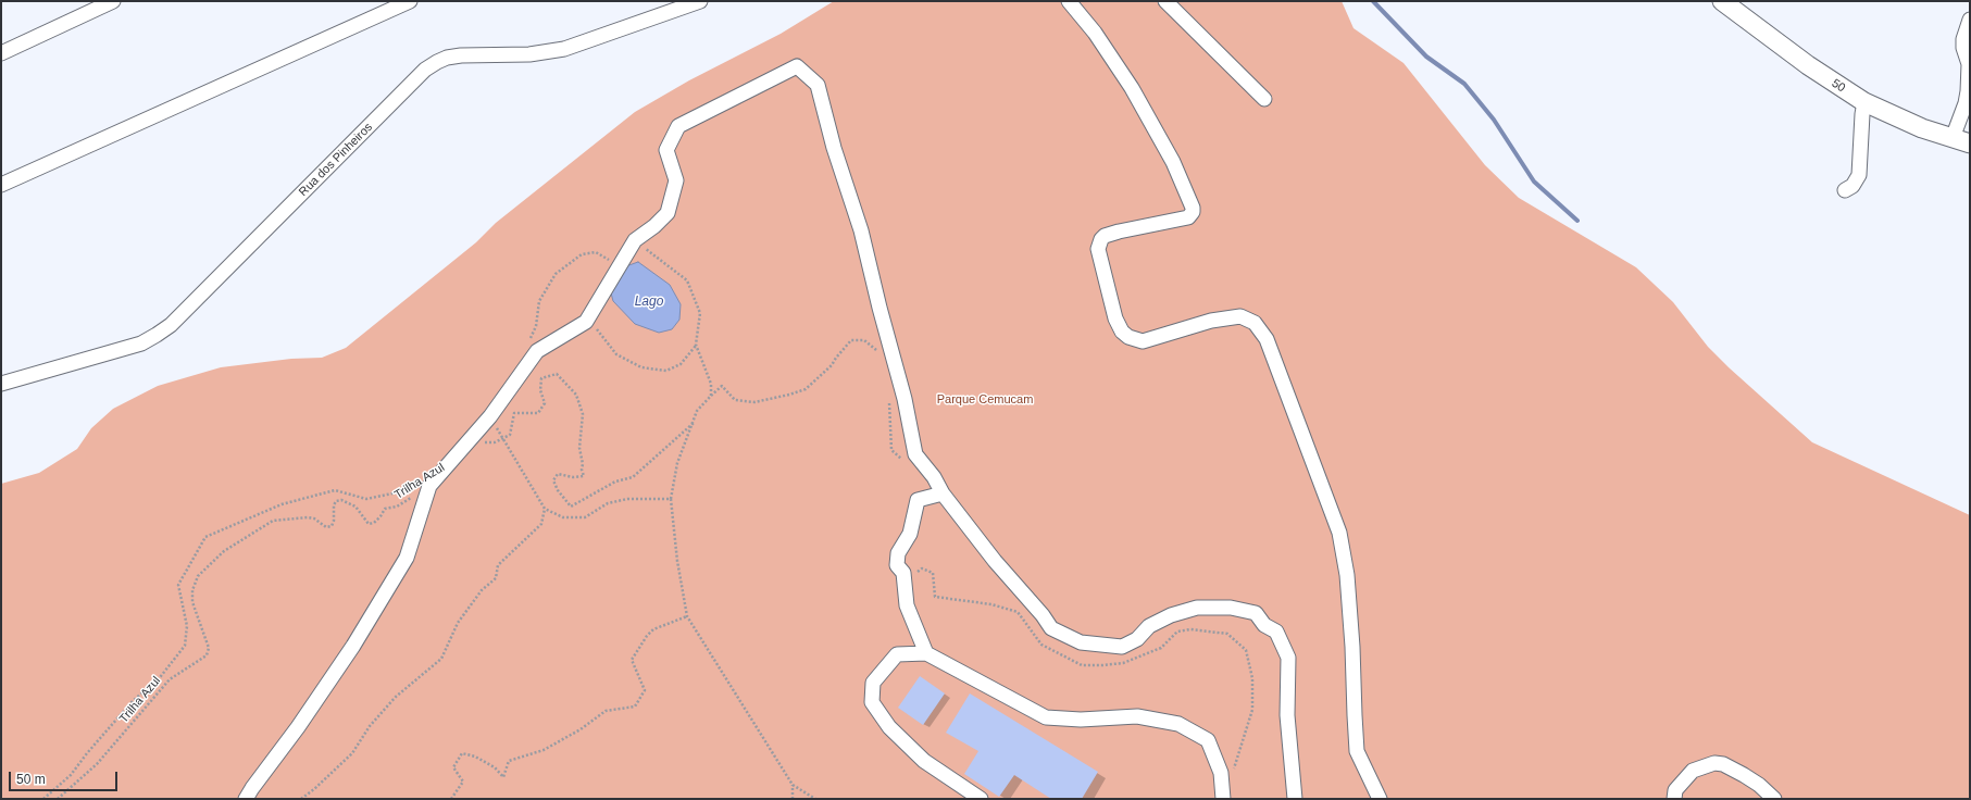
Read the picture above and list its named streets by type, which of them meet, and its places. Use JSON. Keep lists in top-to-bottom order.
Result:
{
  "streets": {
    "main road": ["50"],
    "street": ["Rua dos Pinheiros"],
    "path": ["Trilha Azul"]
  },
  "water": ["Lago"],
  "parks": ["Parque Cemucam"],
  "scale_bar": "50 m"
}
